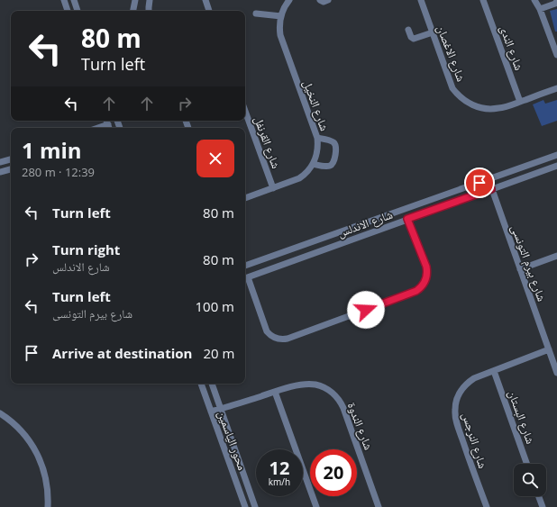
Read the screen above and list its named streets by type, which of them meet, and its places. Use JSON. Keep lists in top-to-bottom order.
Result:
{
  "streets": {
    "street": [
      "شارع الندى",
      "شارع الاغصان",
      "شارع النخيل",
      "شارع القرنفل",
      "شارع الاندلس",
      "شارع بيرم التونسى",
      "شارع البستان",
      "شارع الندوة",
      "محور الياسمين",
      "شارع النرجس"
    ]
  },
  "crossings": [
    ["شارع الندى", "شارع الاغصان"],
    ["شارع النخيل", "شارع القرنفل"],
    ["شارع الاندلس", "شارع بيرم التونسى"],
    ["شارع بيرم التونسى", "شارع النرجس"],
    ["شارع البستان", "شارع النرجس"],
    ["شارع الندوة", "محور الياسمين"]
  ],
  "page": {
    "turn": ["80 m", "Turn left"],
    "heading": ["1 min", "280 m · 12:39"],
    "list": [
      {
        "name": "Turn left",
        "value": "80 m"
      },
      {
        "name": "Turn right",
        "note": "شارع الاندلس",
        "value": "80 m"
      },
      {
        "name": "Turn left",
        "note": "شارع بيرم التونسى",
        "value": "100 m"
      },
      {
        "name": "Arrive at destination",
        "value": "20 m"
      }
    ],
    "speed": "12 km/h",
    "limit": "20"
  }
}
